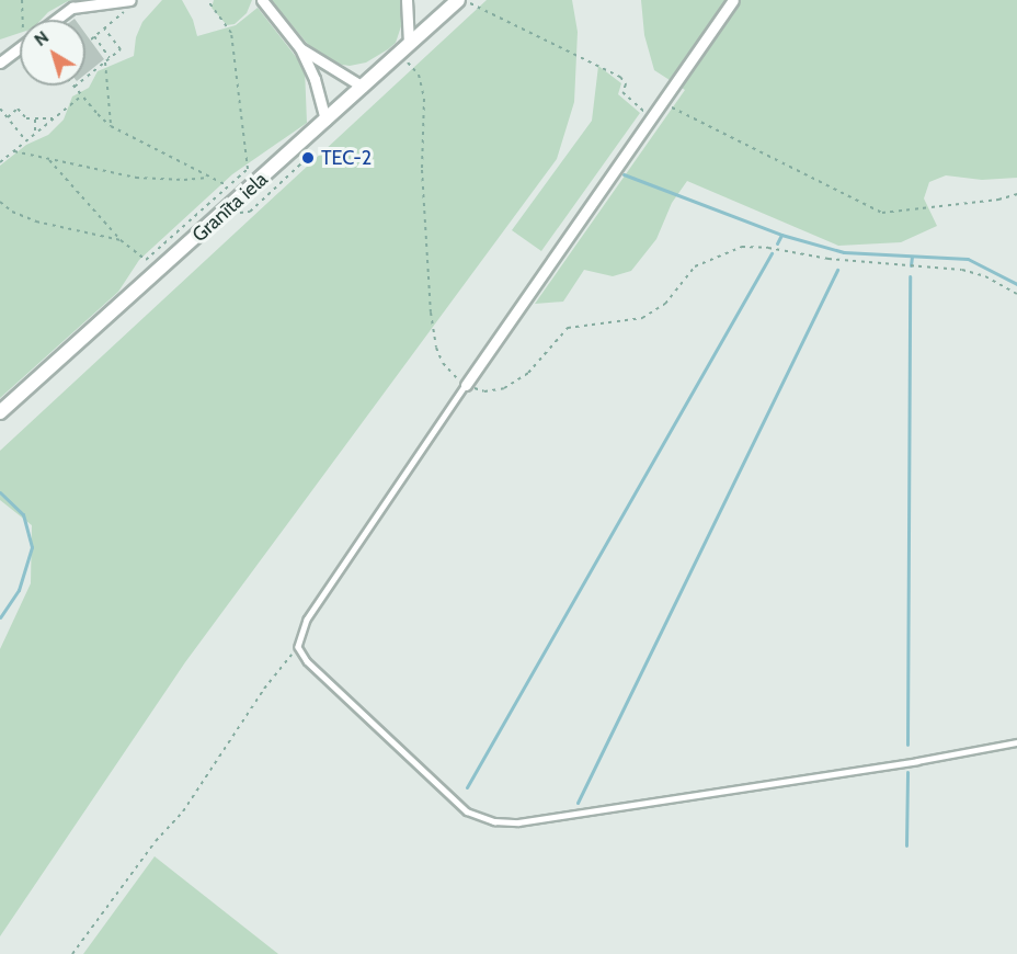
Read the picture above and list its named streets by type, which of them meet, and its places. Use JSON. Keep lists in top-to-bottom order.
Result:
{
  "streets": {
    "main road": ["Granīta iela"]
  },
  "places": ["TEC-2"],
  "north": "top left"
}
